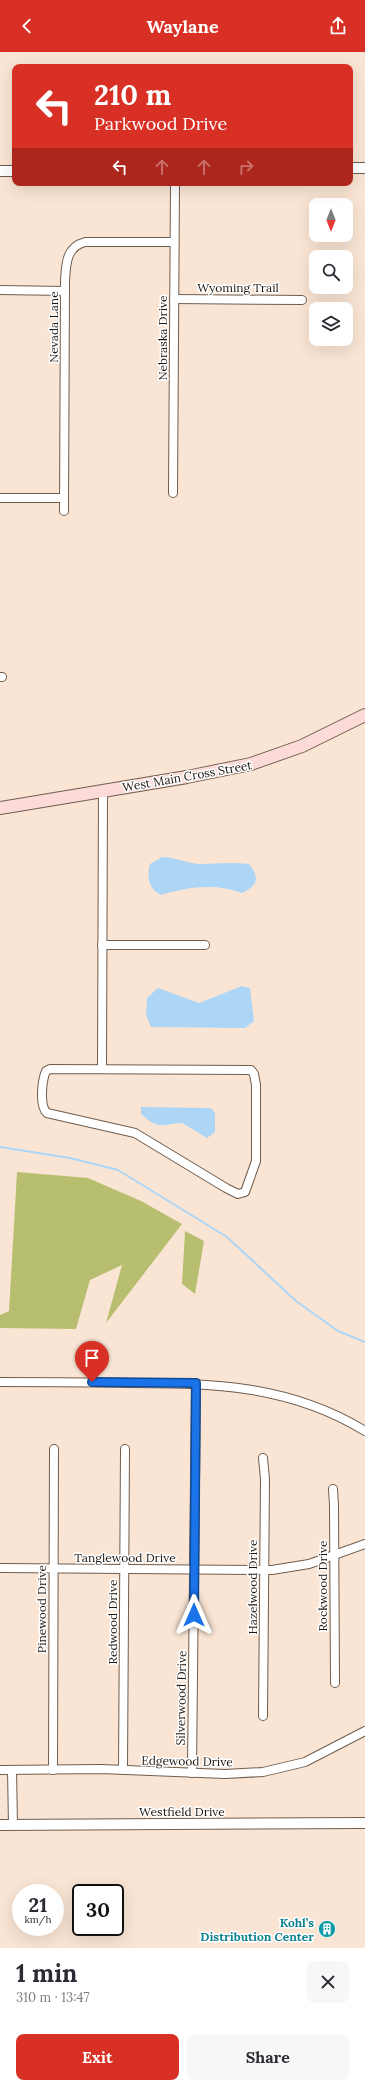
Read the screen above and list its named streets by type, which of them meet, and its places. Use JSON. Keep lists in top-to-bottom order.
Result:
{
  "streets": {
    "main road": ["West Main Cross Street"],
    "street": [
      "Wyoming Trail",
      "Nevada Lane",
      "Nebraska Drive",
      "Tanglewood Drive",
      "Rockwood Drive",
      "Hazelwood Drive",
      "Pinewood Drive",
      "Redwood Drive",
      "Silverwood Drive",
      "Edgewood Drive",
      "Westfield Drive"
    ]
  },
  "crossings": [
    ["Wyoming Trail", "Nebraska Drive"],
    ["Nevada Lane", "Nebraska Drive"],
    ["Tanglewood Drive", "Rockwood Drive"],
    ["Tanglewood Drive", "Hazelwood Drive"],
    ["Tanglewood Drive", "Pinewood Drive"],
    ["Tanglewood Drive", "Redwood Drive"],
    ["Tanglewood Drive", "Silverwood Drive"],
    ["Pinewood Drive", "Edgewood Drive"],
    ["Redwood Drive", "Edgewood Drive"],
    ["Silverwood Drive", "Edgewood Drive"]
  ],
  "places": {
    "building": ["Kohl’s Distribution Center"]
  },
  "north": "bottom",
  "page": {
    "header": "Waylane",
    "turn": ["210 m", "Parkwood Drive"],
    "speed": "21 km/h",
    "limit": "30",
    "heading": ["1 min", "310 m · 13:47"],
    "buttons": ["Exit", "Share"]
  }
}
